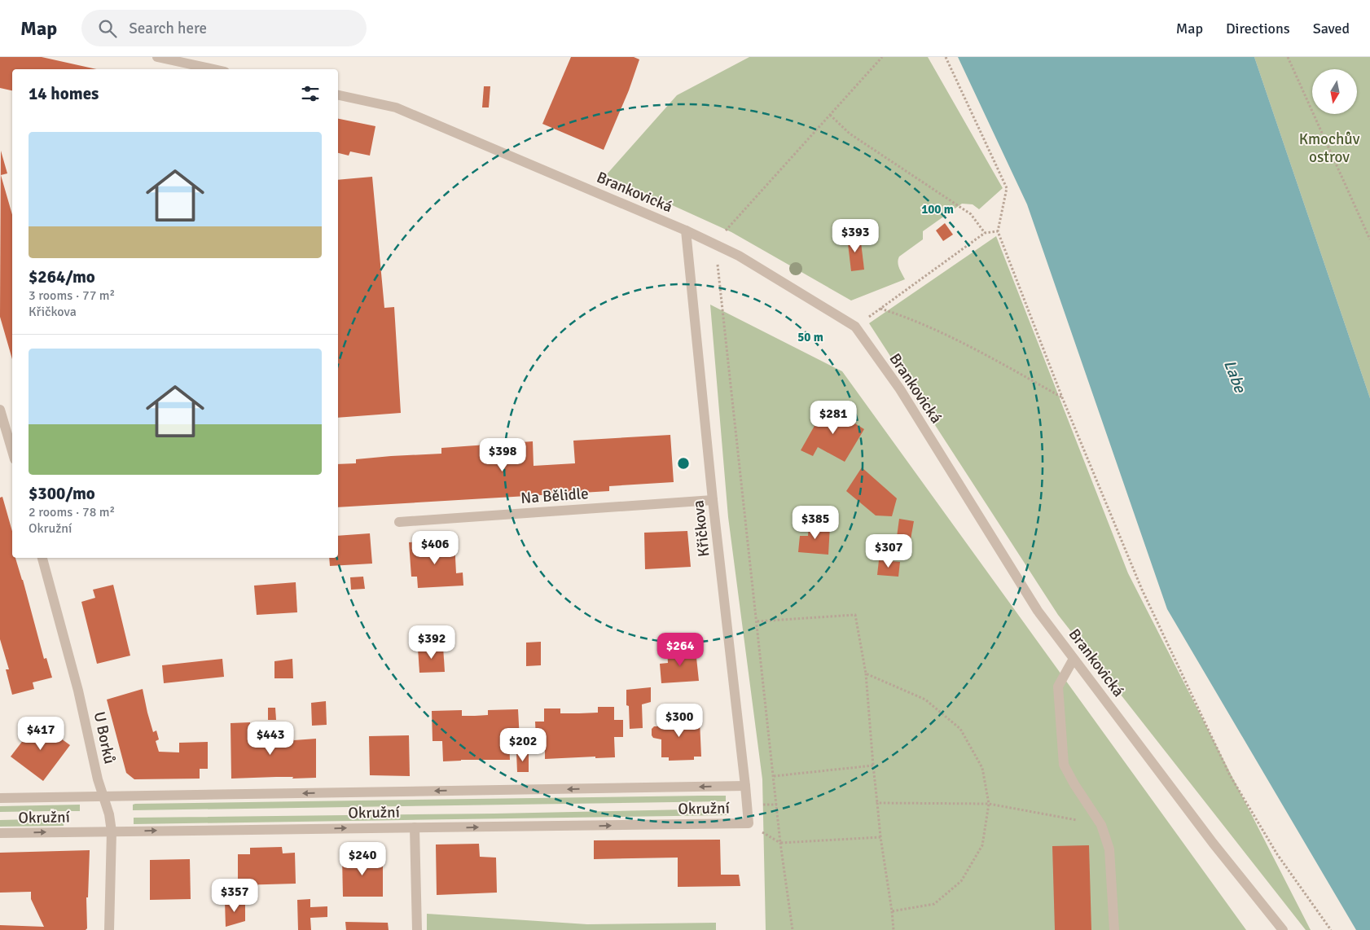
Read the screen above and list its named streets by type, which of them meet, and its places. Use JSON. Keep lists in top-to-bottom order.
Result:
{
  "streets": {
    "street": [
      "Brankovická",
      "Na Bělidle",
      "Křičkova",
      "U Borků",
      "Okružní"
    ]
  },
  "crossings": [
    ["Brankovická", "Křičkova"],
    ["Na Bělidle", "Křičkova"],
    ["Křičkova", "Okružní"],
    ["U Borků", "Okružní"]
  ],
  "water": ["Labe"],
  "parks": ["Kmochův ostrov"],
  "north": "bottom",
  "page": {
    "header": "Map",
    "search": "Search here",
    "nav": ["Map", "Directions", "Saved"],
    "heading": "14 homes",
    "list": [
      {
        "name": "$264/mo",
        "note": "3 rooms · 77 m² · Křičkova"
      },
      {
        "name": "$300/mo",
        "note": "2 rooms · 78 m² · Okružní"
      }
    ],
    "price": [
      "$393",
      "$281",
      "$398",
      "$385",
      "$406",
      "$307",
      "$392",
      "$264",
      "$300",
      "$417",
      "$443",
      "$202",
      "$240",
      "$357"
    ]
  },
  "rings": ["100 m", "50 m"]
}
